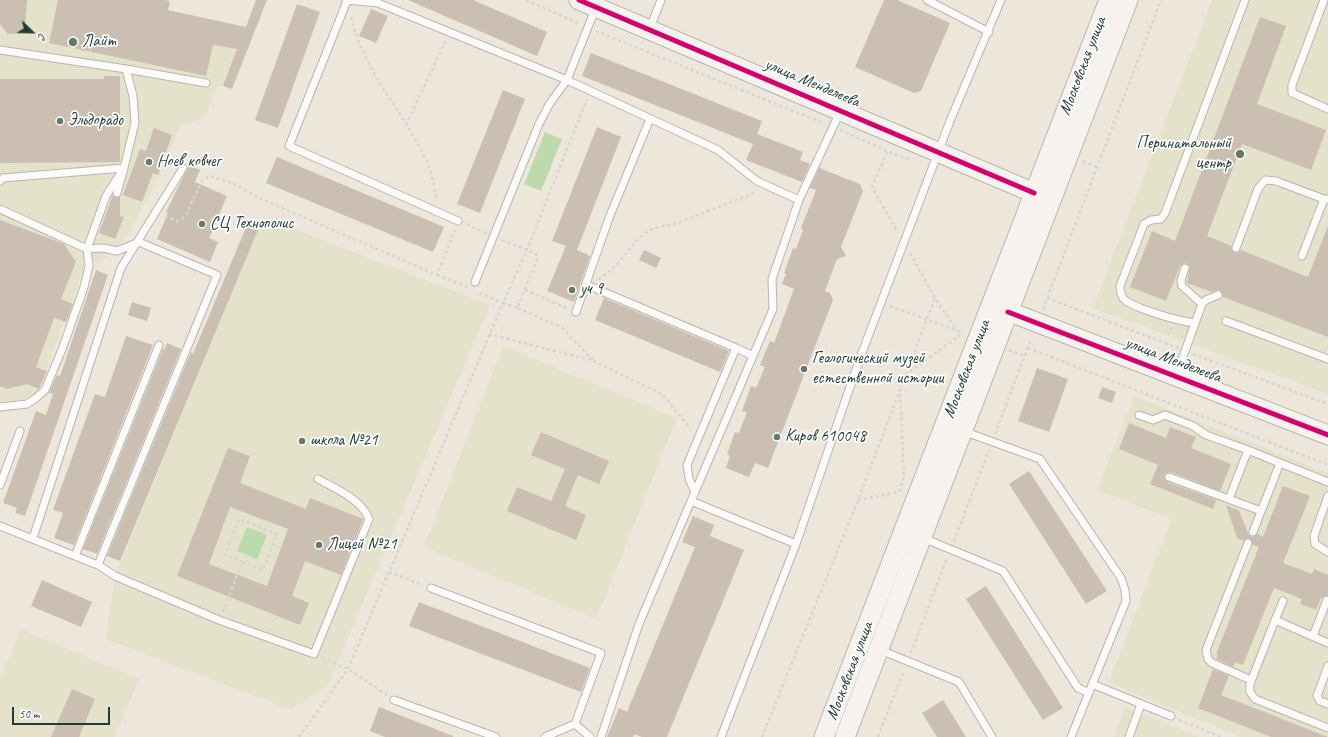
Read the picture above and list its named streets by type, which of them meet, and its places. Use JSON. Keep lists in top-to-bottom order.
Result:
{
  "streets": {
    "main road": ["Московская улица", "улица Менделеева"]
  },
  "crossings": [
    ["Московская улица", "улица Менделеева"]
  ],
  "places": [
    "Лайт",
    "Эльдорадо",
    "Перинатальный центр",
    "Ноев ковчег",
    "СЦ Технополис",
    "уч 9",
    "Геологический музей естественной истории",
    "Киров 610048",
    "школа №21",
    "Лицей №21"
  ],
  "scale_bar": "50 m",
  "north": "bottom right"
}
